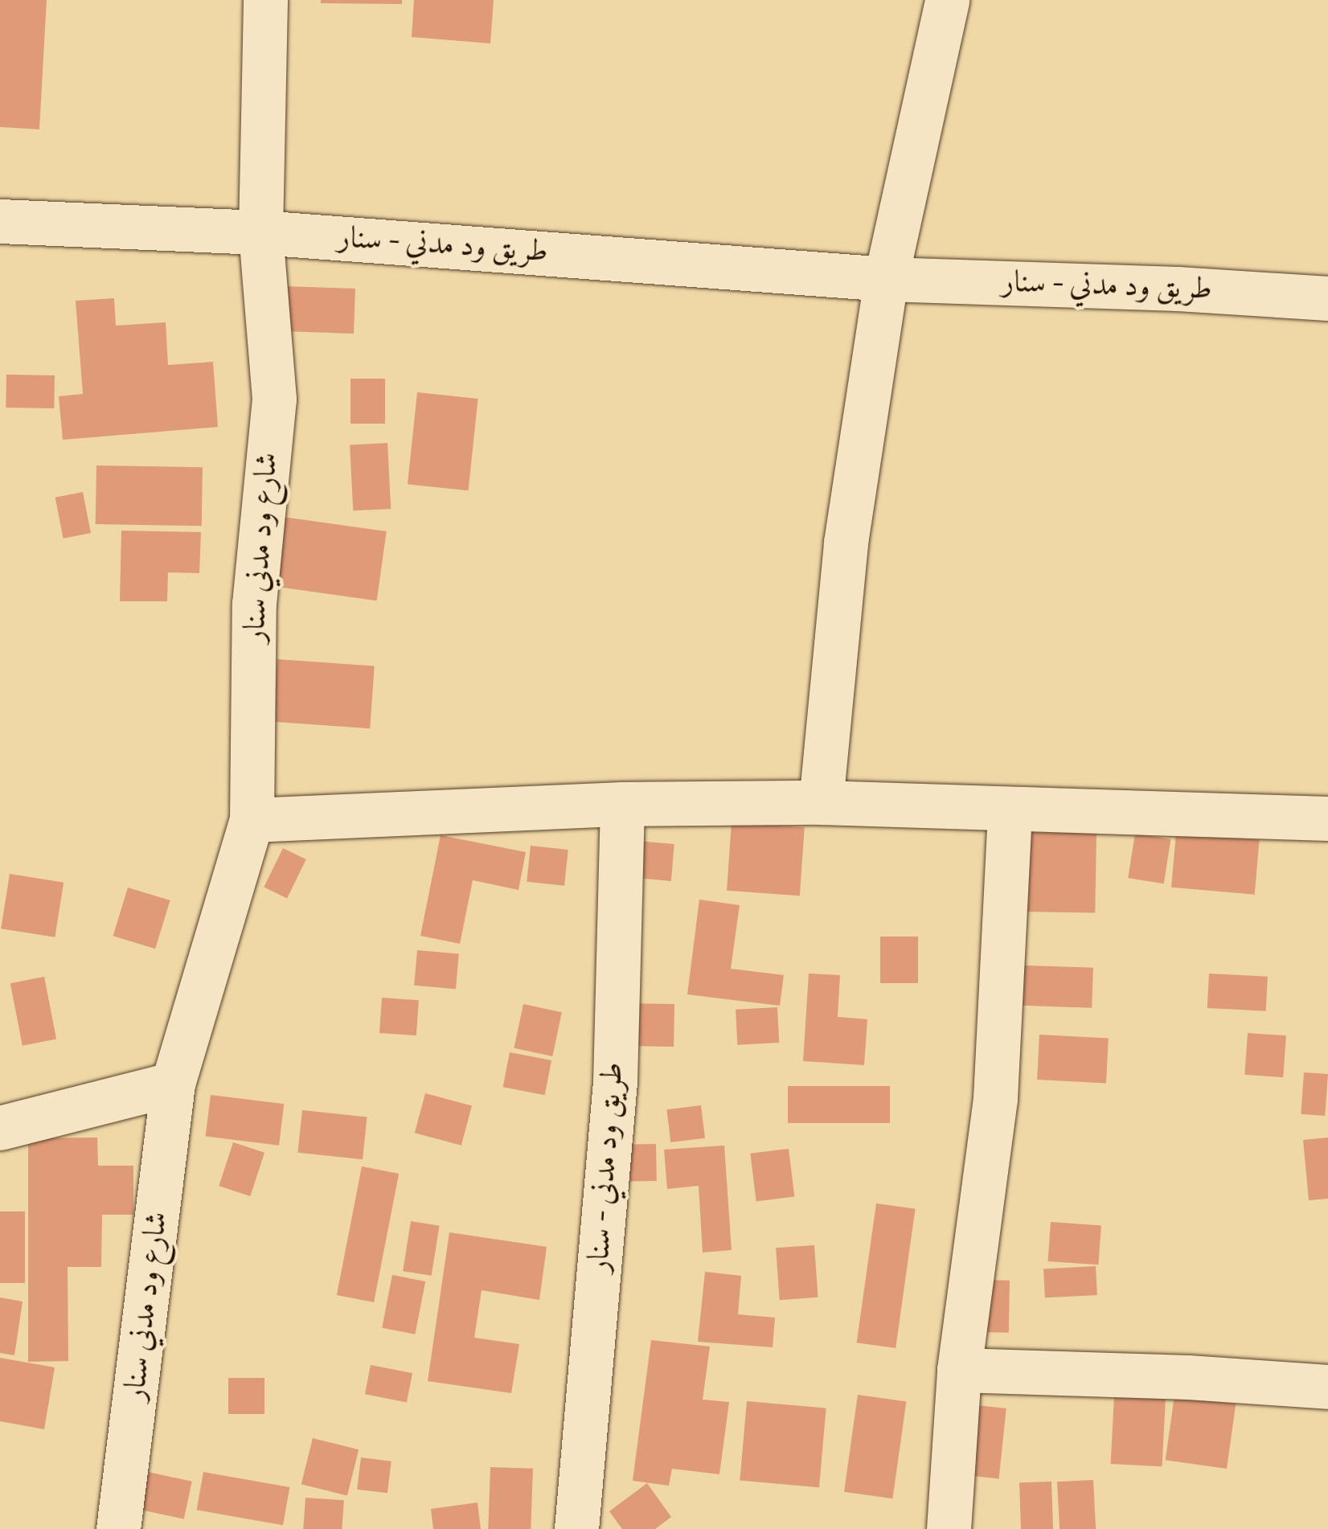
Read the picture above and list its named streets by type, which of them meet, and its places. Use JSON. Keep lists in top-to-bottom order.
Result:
{
  "streets": {
    "street": ["طريق ود مدني - سنار", "شارع ود مدني سنار"]
  },
  "crossings": [
    ["طريق ود مدني - سنار", "شارع ود مدني سنار"]
  ]
}
